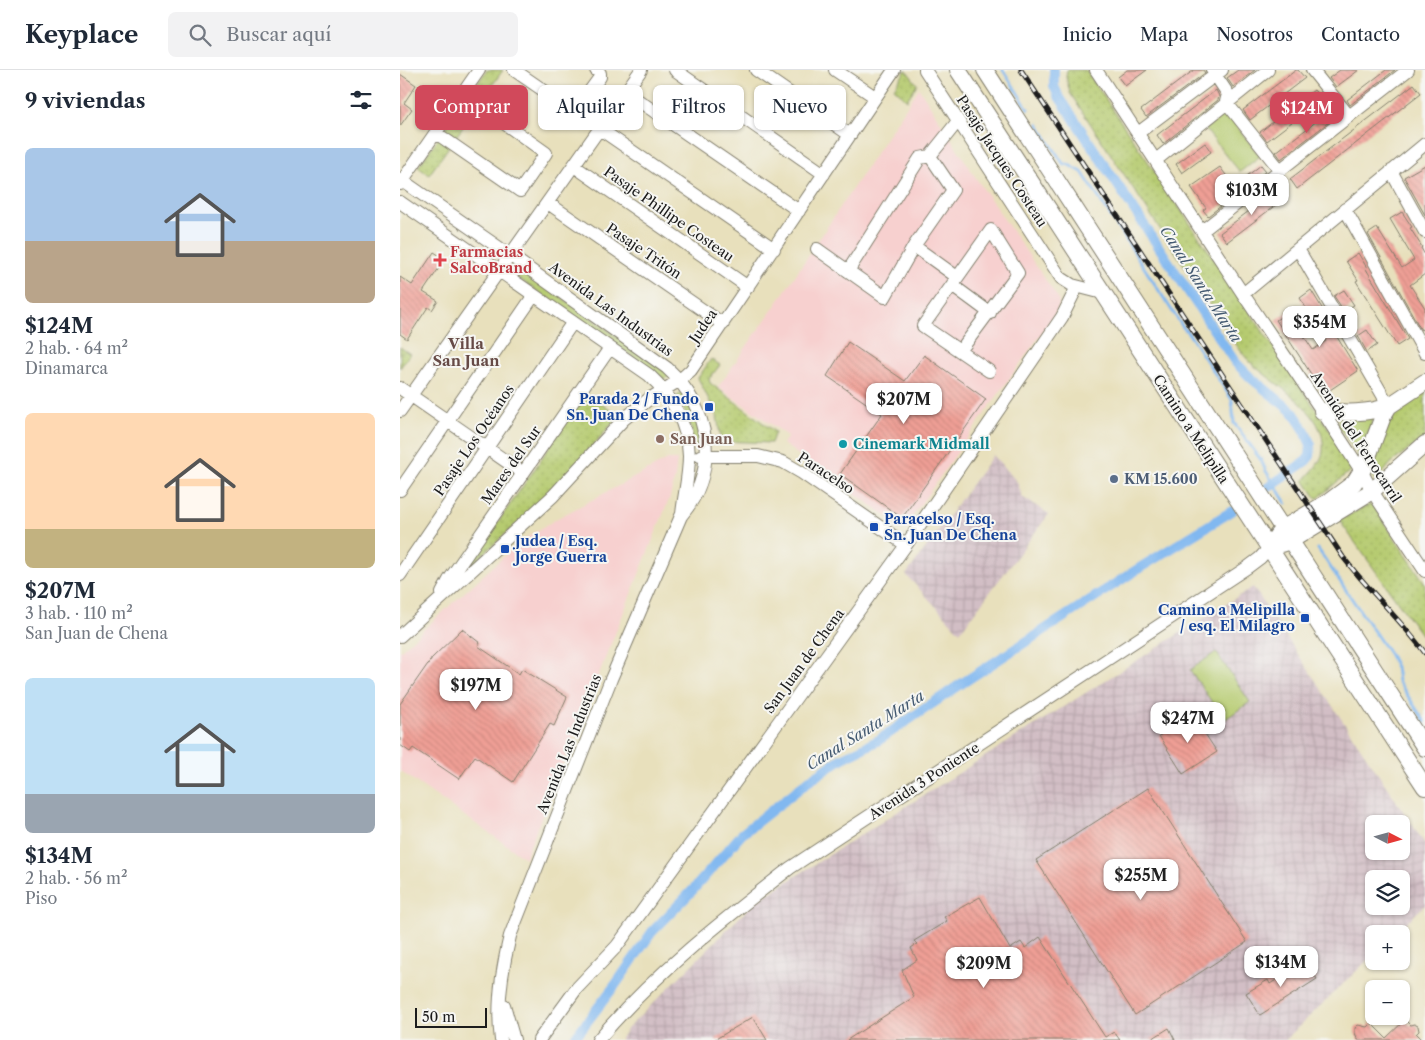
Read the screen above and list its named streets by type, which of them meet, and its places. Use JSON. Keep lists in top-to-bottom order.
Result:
{
  "streets": {
    "main road": ["Camino a Melipilla", "Avenida 3 Poniente"],
    "street": [
      "Pasaje Jacques Costeau",
      "Pasaje Phillipe Costeau",
      "Pasaje Tritón",
      "Avenida Las Industrias",
      "Judea",
      "Avenida del Ferrocarril",
      "Pasaje Los Océanos",
      "Mares del Sur",
      "Paracelso",
      "San Juan de Chena"
    ]
  },
  "crossings": [
    ["Pasaje Jacques Costeau", "San Juan de Chena"],
    ["Pasaje Phillipe Costeau", "Judea"],
    ["Pasaje Tritón", "Judea"],
    ["Avenida Las Industrias", "Judea"],
    ["Avenida Las Industrias", "Pasaje Los Océanos"],
    ["Avenida Las Industrias", "Mares del Sur"],
    ["Avenida Las Industrias", "Paracelso"],
    ["Judea", "Mares del Sur"],
    ["Camino a Melipilla", "Avenida 3 Poniente"],
    ["Avenida del Ferrocarril", "Avenida 3 Poniente"],
    ["Paracelso", "San Juan de Chena"]
  ],
  "districts": ["Villa San Juan"],
  "water": ["Canal Santa Marta"],
  "places": {
    "health": ["Farmacias SalcoBrand"],
    "transit": [
      "Parada 2 / Fundo Sn. Juan De Chena",
      "Paracelso / Esq. Sn. Juan De Chena",
      "Judea / Esq. Jorge Guerra",
      "Camino a Melipilla / esq. El Milagro"
    ],
    "other": ["San Juan", "Cinemark Midmall", "KM 15.600"]
  },
  "scale_bar": "50 m",
  "north": "right",
  "page": {
    "header": "Keyplace",
    "search": "Buscar aquí",
    "nav": [
      "Inicio",
      "Mapa",
      "Nosotros",
      "Contacto"
    ],
    "heading": "9 viviendas",
    "chip": [
      "Comprar",
      "Alquilar",
      "Filtros",
      "Nuevo"
    ],
    "price": [
      "$124M",
      "$103M",
      "$354M",
      "$207M",
      "$197M",
      "$247M",
      "$255M",
      "$134M",
      "$209M"
    ],
    "list": [
      {
        "name": "$124M",
        "note": "2 hab. · 64 m² · Dinamarca"
      },
      {
        "name": "$207M",
        "note": "3 hab. · 110 m² · San Juan de Chena"
      },
      {
        "name": "$134M",
        "note": "2 hab. · 56 m² · Piso"
      }
    ],
    "map_buttons": ["+", "−"],
    "scale": "50 m"
  }
}
